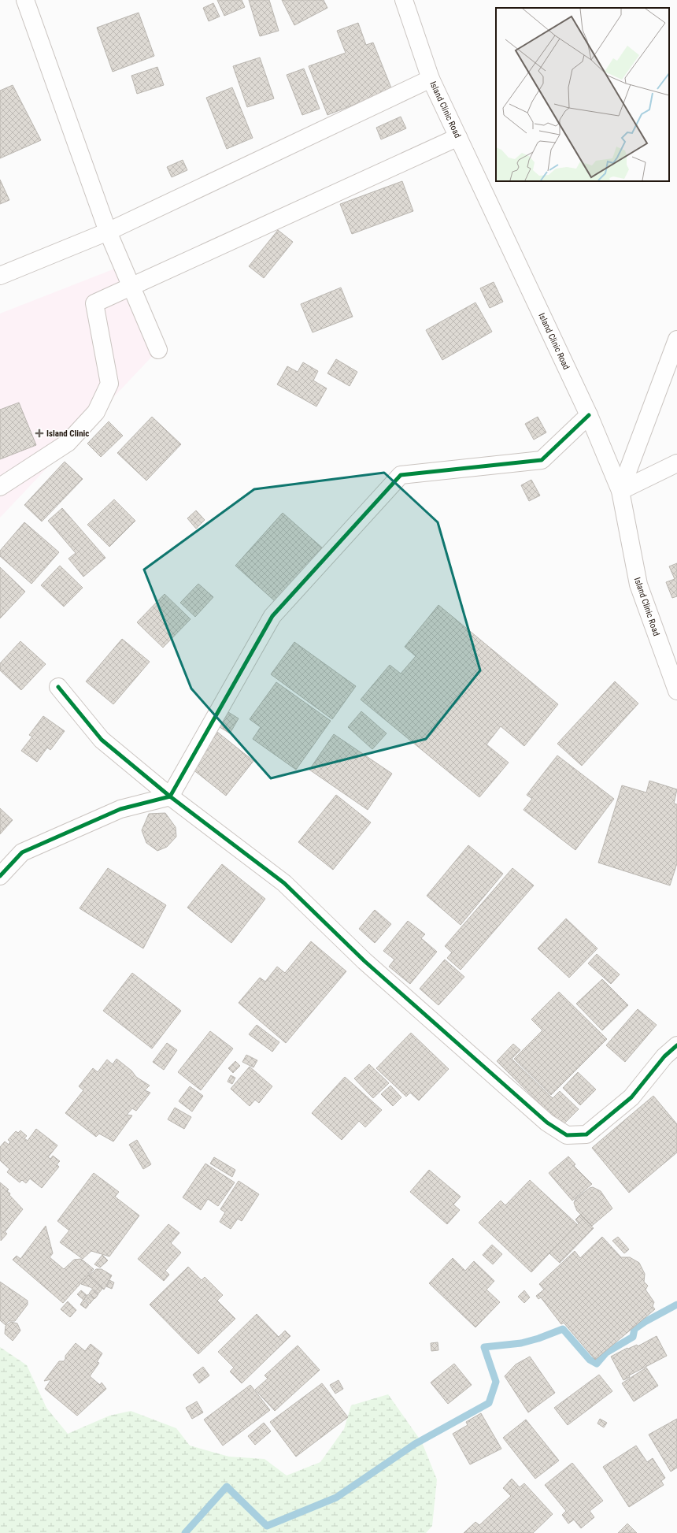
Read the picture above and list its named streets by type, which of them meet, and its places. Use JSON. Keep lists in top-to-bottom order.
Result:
{
  "streets": {
    "street": ["Island Clinic Road"]
  },
  "places": {
    "health": ["Island Clinic"]
  }
}
